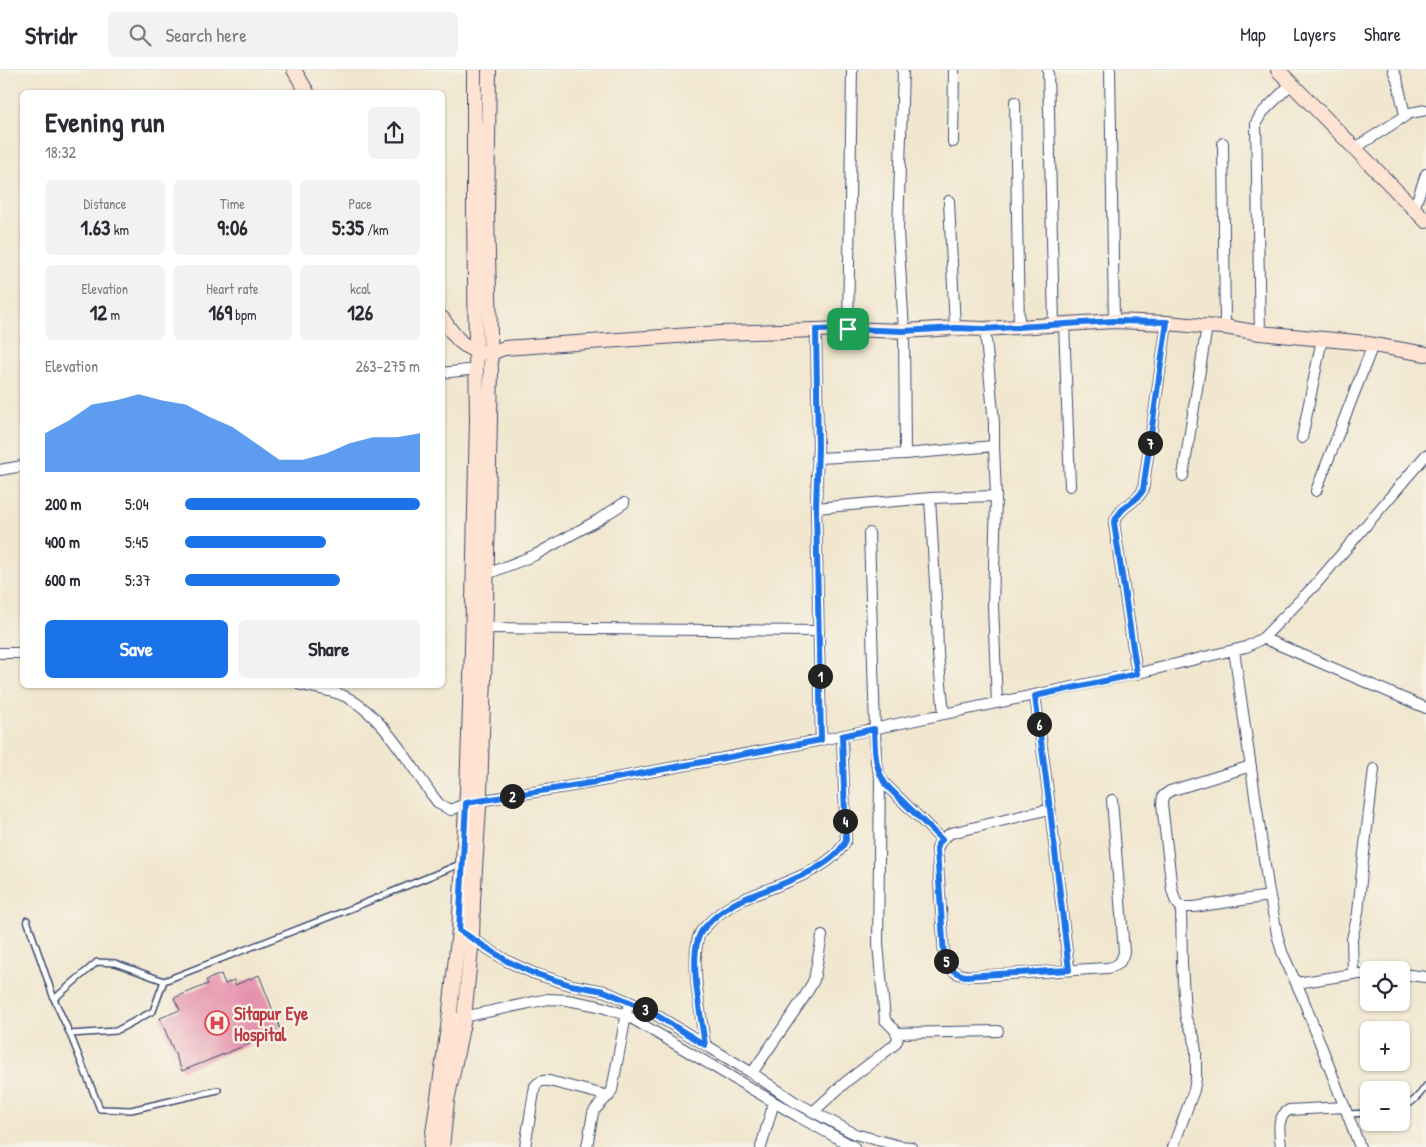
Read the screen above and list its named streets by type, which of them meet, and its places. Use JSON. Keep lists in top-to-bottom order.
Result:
{
  "places": {
    "hospital": ["Sitapur Eye Hospital"]
  },
  "page": {
    "header": "Stridr",
    "search": "Search here",
    "nav": ["Map", "Layers", "Share"],
    "heading": ["Evening run", "18:32"],
    "stats": [
      ["Distance", "1.63 km"],
      ["Time", "9:06"],
      ["Pace", "5:35 /km"],
      ["Elevation", "12 m"],
      ["Heart rate", "169 bpm"],
      ["kcal", "126"]
    ],
    "chart": ["Elevation", "263–275 m"],
    "pins": [
      "7",
      "1",
      "6",
      "2",
      "4",
      "5",
      "3"
    ],
    "list": [
      {
        "name": "200 m",
        "note": "5:04"
      },
      {
        "name": "400 m",
        "note": "5:45"
      },
      {
        "name": "600 m",
        "note": "5:37"
      }
    ],
    "buttons": ["Save", "Share"],
    "map_buttons": ["+", "−"]
  }
}
